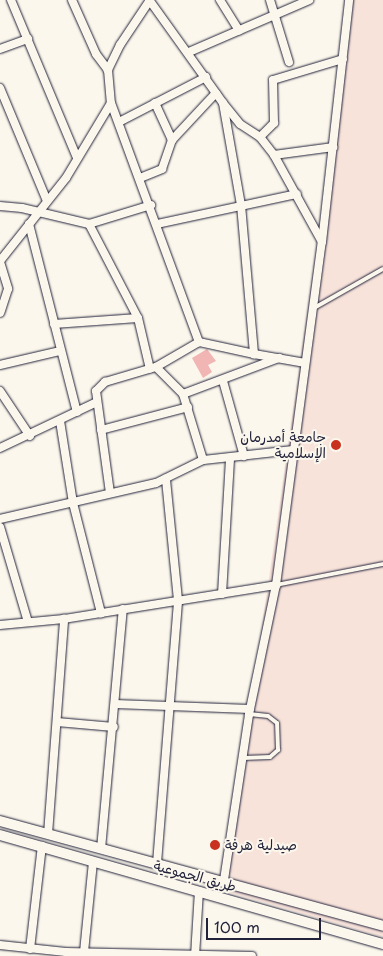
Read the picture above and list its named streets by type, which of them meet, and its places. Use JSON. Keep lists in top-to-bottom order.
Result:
{
  "streets": {
    "main road": ["طريق الجموعية"]
  },
  "places": ["جامعة أمدرمان الإسلامية", "صيدلية هرفة"],
  "scale_bar": "100 m"
}
